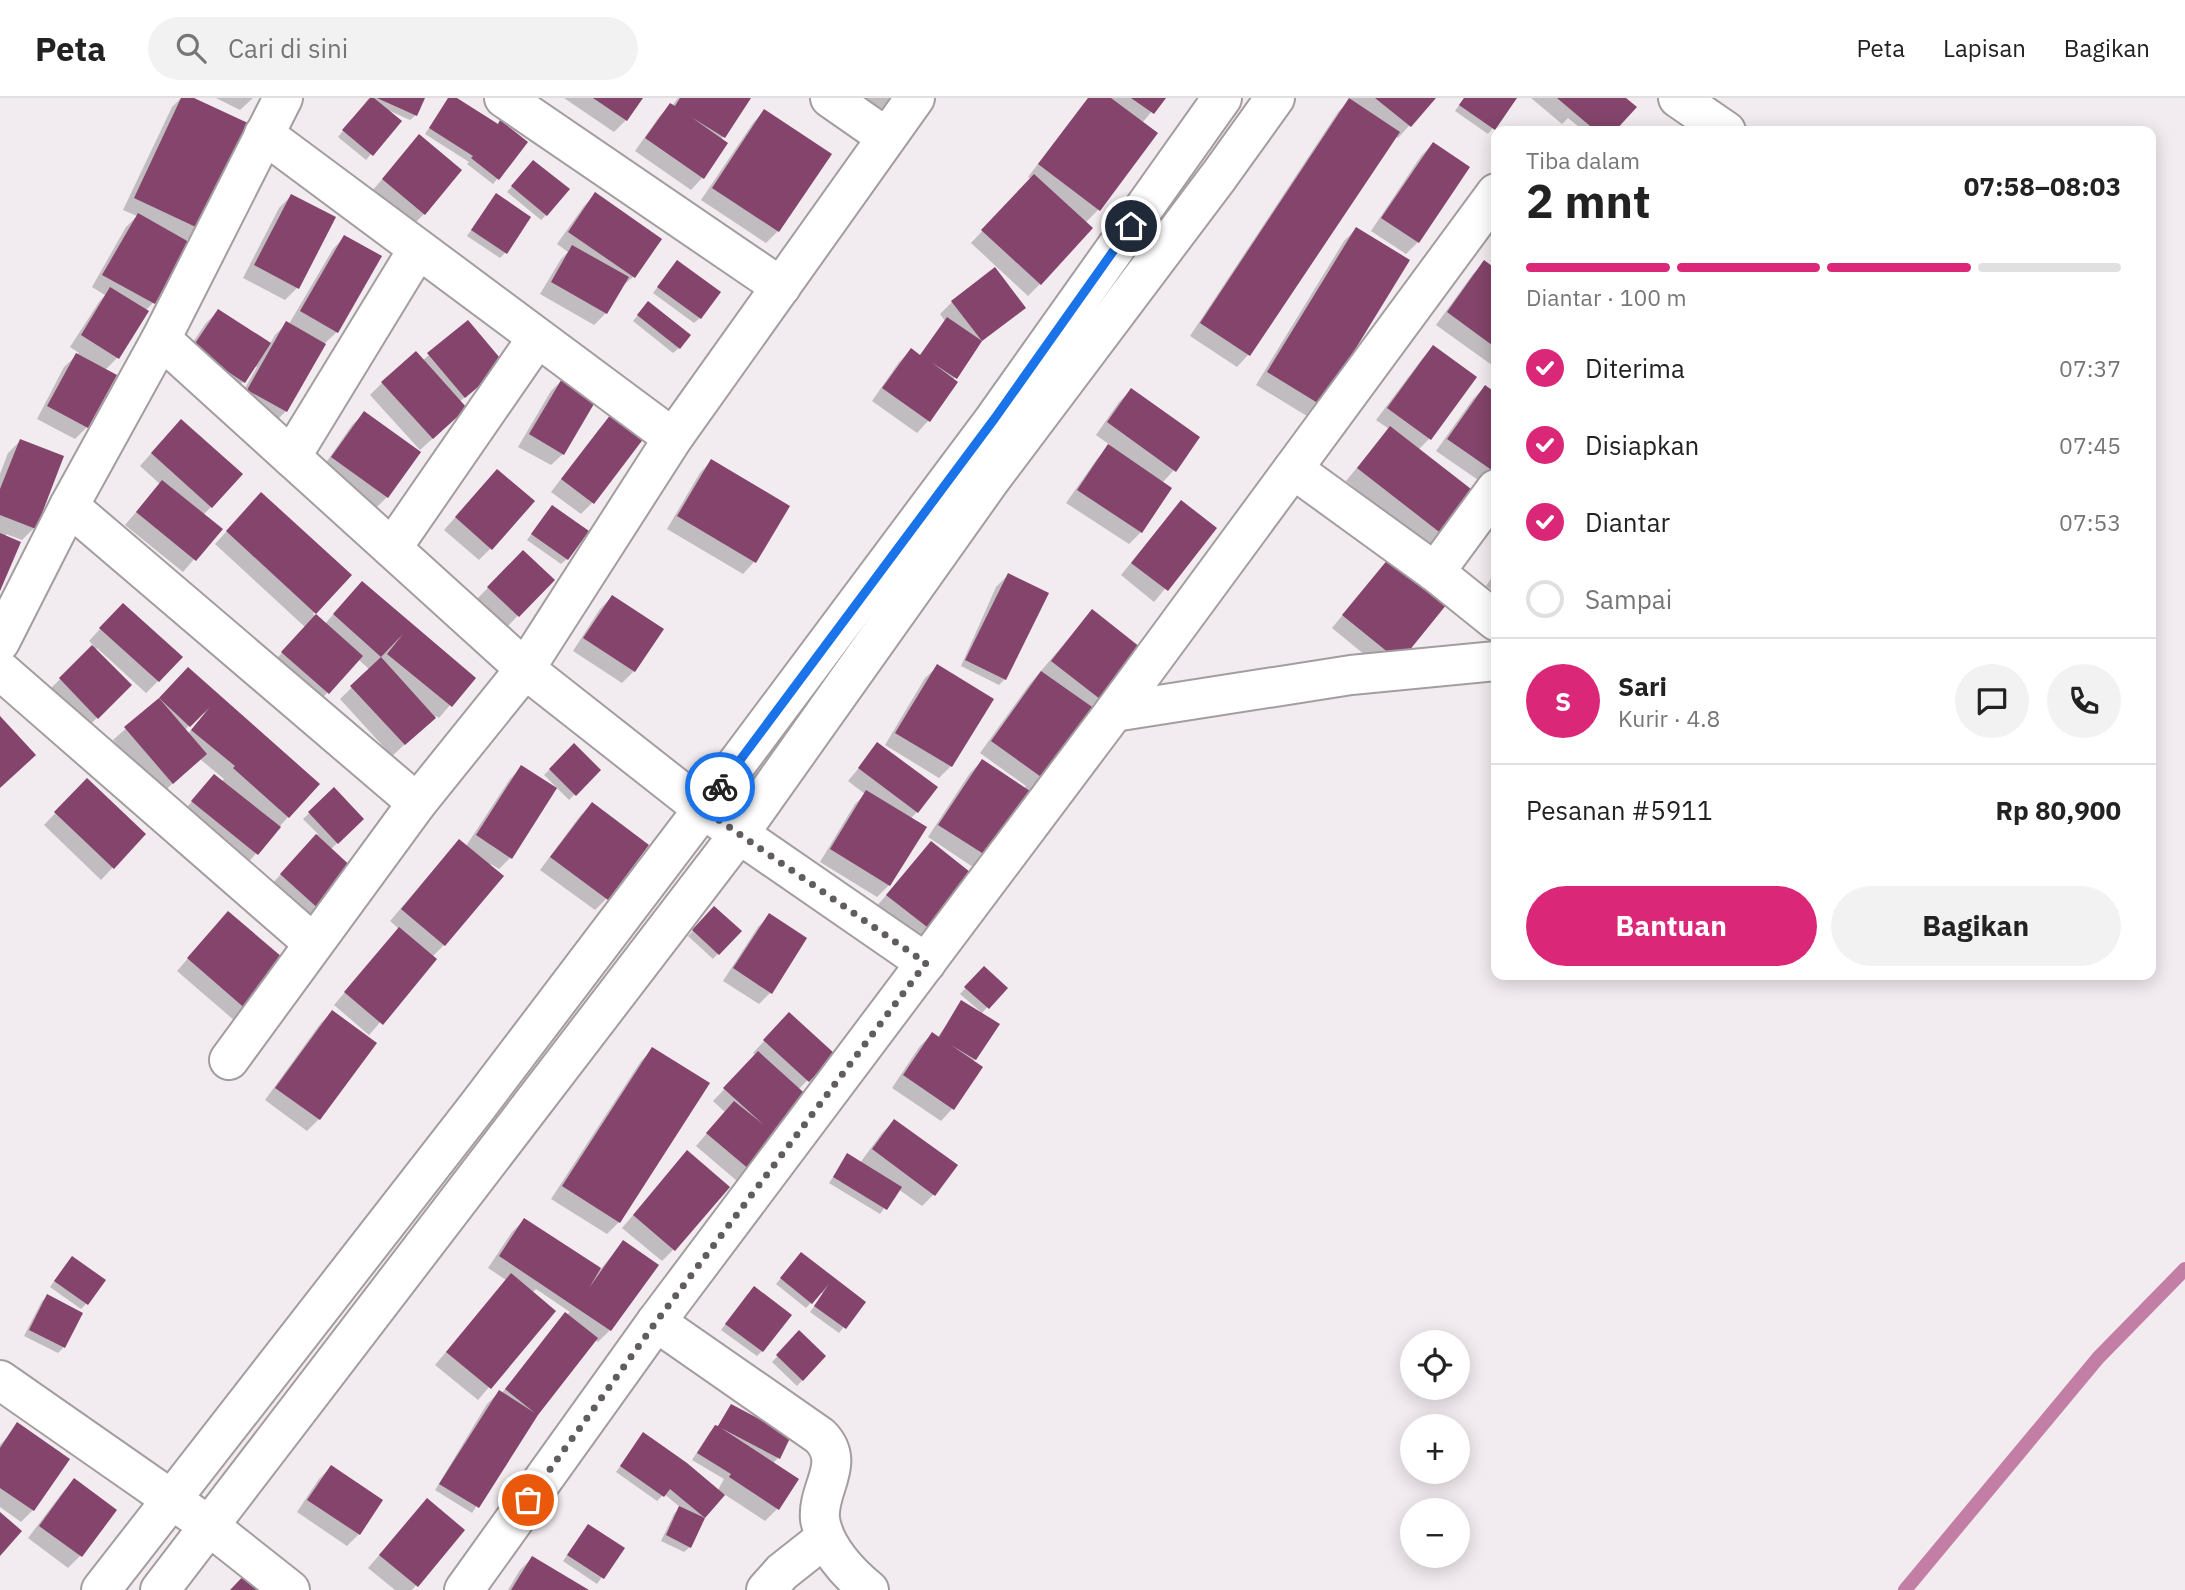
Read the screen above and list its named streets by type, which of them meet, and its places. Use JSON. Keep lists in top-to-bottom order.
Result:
{
  "page": {
    "header": "Peta",
    "search": "Cari di sini",
    "nav": ["Peta", "Lapisan", "Bagikan"],
    "heading": ["2 mnt", "Tiba dalam", "07:58–08:03"],
    "panel": [
      "Sari",
      "Kurir · 4.8",
      "Pesanan #5911",
      "Rp 80,900"
    ],
    "bar": "Diantar · 100 m",
    "list": [
      ["Diterima", "07:37"],
      ["Disiapkan", "07:45"],
      ["Diantar", "07:53"],
      "Sampai"
    ],
    "round": "S",
    "buttons": ["Bantuan", "Bagikan"],
    "map_buttons": ["+", "−"]
  }
}
